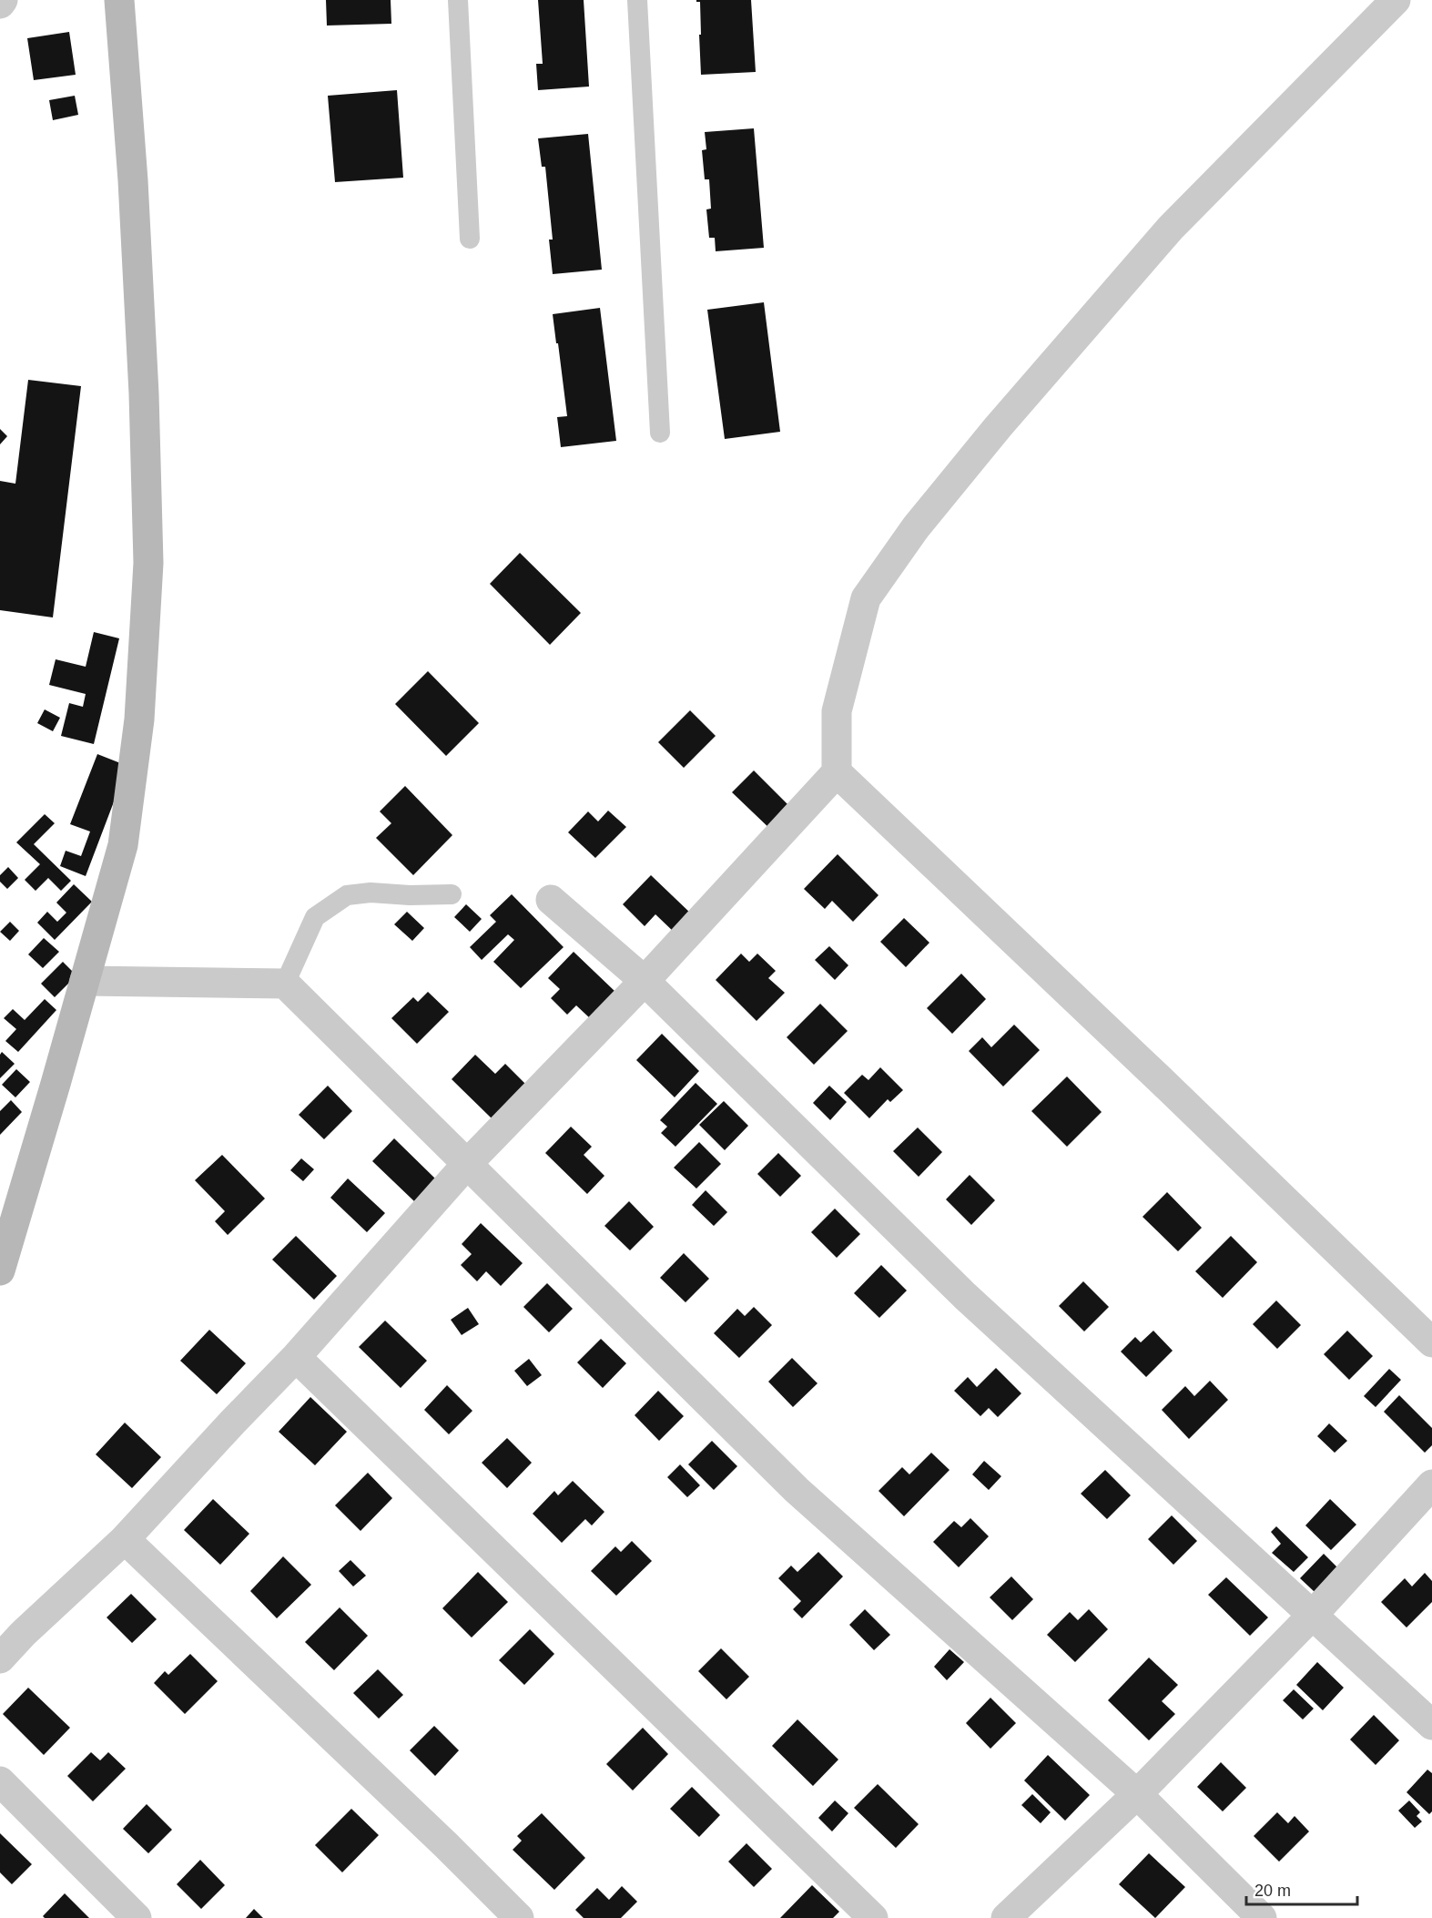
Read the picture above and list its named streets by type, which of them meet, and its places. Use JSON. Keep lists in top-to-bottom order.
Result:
{
  "scale_bar": "20 m"
}
